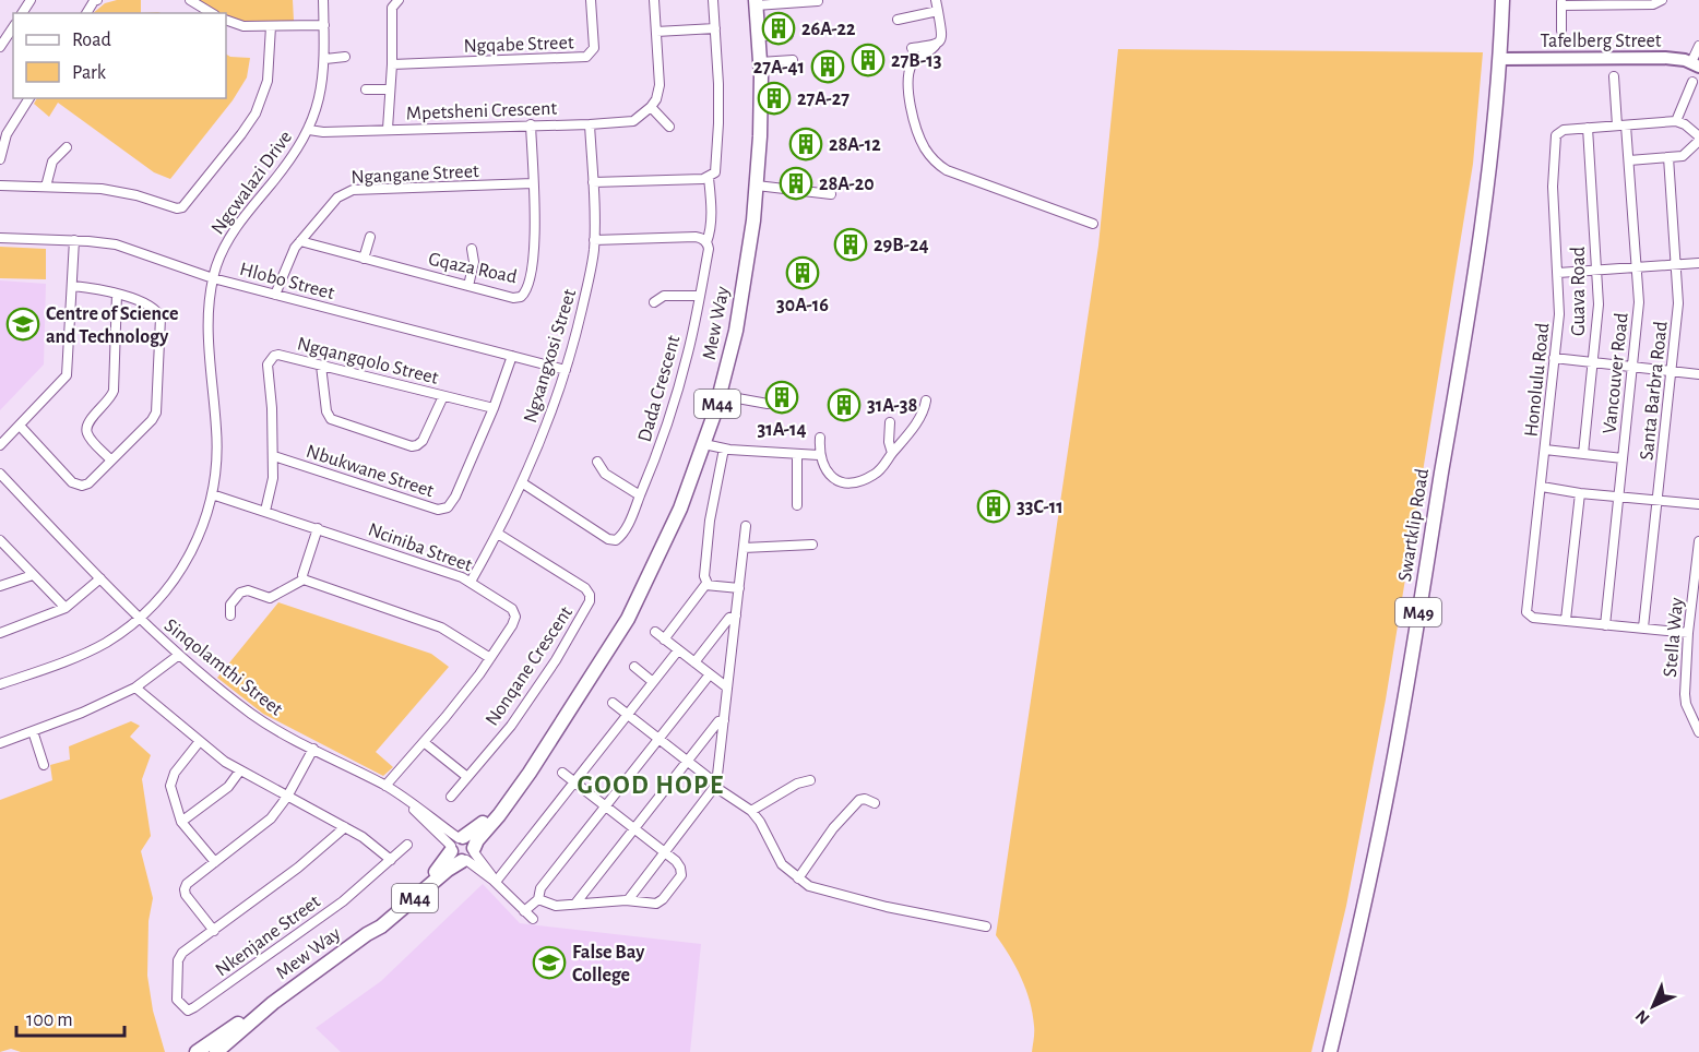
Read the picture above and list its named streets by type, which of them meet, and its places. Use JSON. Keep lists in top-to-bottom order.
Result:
{
  "streets": {
    "main road": [
      "Mew Way",
      "M44",
      "Swartklip Road",
      "M49"
    ],
    "street": [
      "Tafelberg Street",
      "Ngqabe Street",
      "Mpetsheni Crescent",
      "Ngangane Street",
      "Ngcwalazi Drive",
      "Gqaza Road",
      "Hlobo Street",
      "Guava Road",
      "Ngxangxosi Street",
      "Ngqangqolo Street",
      "Vancouver Road",
      "Honolulu Road",
      "Dada Crescent",
      "Santa Barbra Road",
      "Nbukwane Street",
      "Nciniba Street",
      "Stella Way",
      "Nonqane Crescent",
      "Sinqolamthi Street",
      "Nkenjane Street"
    ]
  },
  "crossings": [
    ["Tafelberg Street", "Swartklip Road"],
    ["Mpetsheni Crescent", "Ngcwalazi Drive"],
    ["Mpetsheni Crescent", "Gqaza Road"],
    ["Mpetsheni Crescent", "Ngxangxosi Street"],
    ["Ngangane Street", "Gqaza Road"],
    ["Ngangane Street", "Hlobo Street"],
    ["Ngcwalazi Drive", "Hlobo Street"],
    ["Ngcwalazi Drive", "Nciniba Street"],
    ["Ngcwalazi Drive", "Sinqolamthi Street"],
    ["Hlobo Street", "Ngxangxosi Street"],
    ["Hlobo Street", "Nbukwane Street"],
    ["Guava Road", "Honolulu Road"],
    ["Mew Way", "Sinqolamthi Street"],
    ["Ngxangxosi Street", "Dada Crescent"],
    ["Ngxangxosi Street", "Nciniba Street"],
    ["Ngxangxosi Street", "Nonqane Crescent"],
    ["Ngqangqolo Street", "Nbukwane Street"],
    ["Ngqangqolo Street", "Nciniba Street"],
    ["Vancouver Road", "Honolulu Road"],
    ["Honolulu Road", "Santa Barbra Road"],
    ["Honolulu Road", "Stella Way"],
    ["Nciniba Street", "Sinqolamthi Street"]
  ],
  "districts": ["GOOD HOPE"],
  "places": {
    "building": [
      "26A-22",
      "27B-13",
      "27A-41",
      "27A-27",
      "28A-12",
      "28A-20",
      "29B-24",
      "30A-16",
      "31A-14",
      "31A-38",
      "33C-11"
    ],
    "school or university": ["Centre of Science and Technology", "False Bay College"]
  },
  "legend": ["Road", "Park"],
  "scale_bar": "100 m",
  "north": "bottom left"
}
